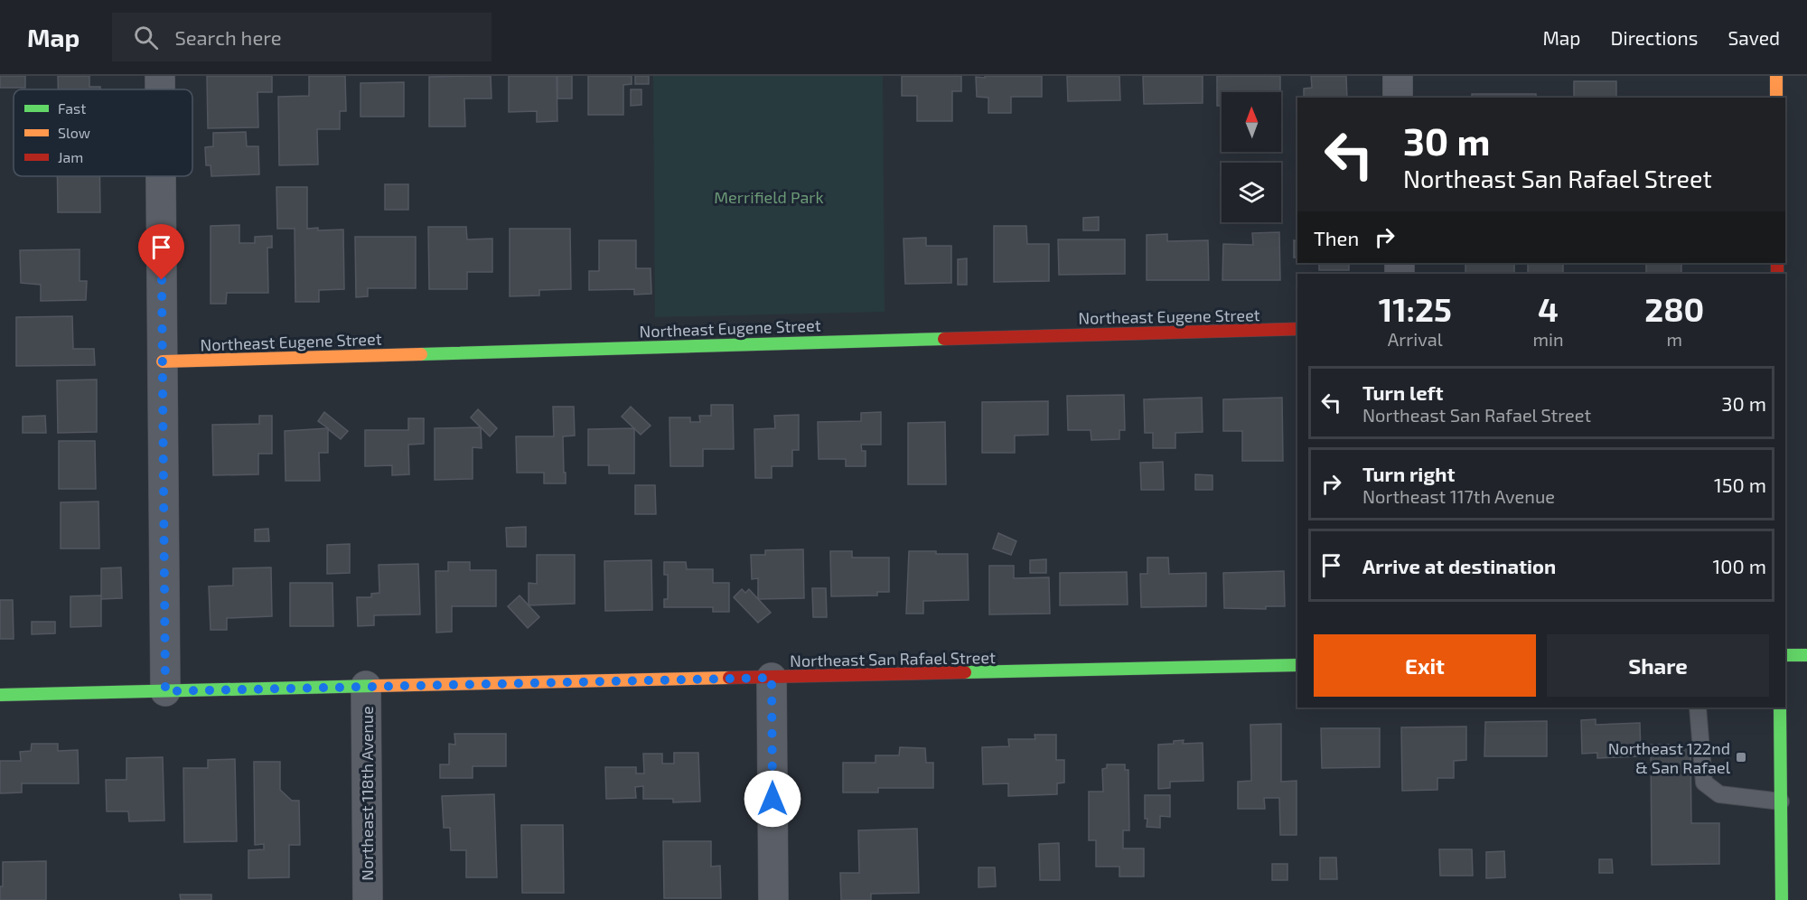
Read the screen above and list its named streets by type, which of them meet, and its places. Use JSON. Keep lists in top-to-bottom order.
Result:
{
  "streets": {
    "street": ["Northeast Eugene Street", "Northeast San Rafael Street", "Northeast 118th Avenue"]
  },
  "crossings": [
    ["Northeast San Rafael Street", "Northeast 118th Avenue"]
  ],
  "parks": ["Merrifield Park"],
  "places": {
    "transit": ["Northeast 122nd & San Rafael"]
  },
  "legend": ["Fast", "Slow", "Jam"],
  "north": "top",
  "page": {
    "header": "Map",
    "search": "Search here",
    "nav": ["Map", "Directions", "Saved"],
    "turn": ["30 m", "Northeast San Rafael Street"],
    "then": "Then",
    "eta": [
      "11:25",
      "Arrival",
      "4",
      "min",
      "280",
      "m"
    ],
    "list": [
      {
        "name": "Turn left",
        "note": "Northeast San Rafael Street",
        "value": "30 m"
      },
      {
        "name": "Turn right",
        "note": "Northeast 117th Avenue",
        "value": "150 m"
      },
      {
        "name": "Arrive at destination",
        "value": "100 m"
      }
    ],
    "buttons": ["Exit", "Share"]
  }
}
